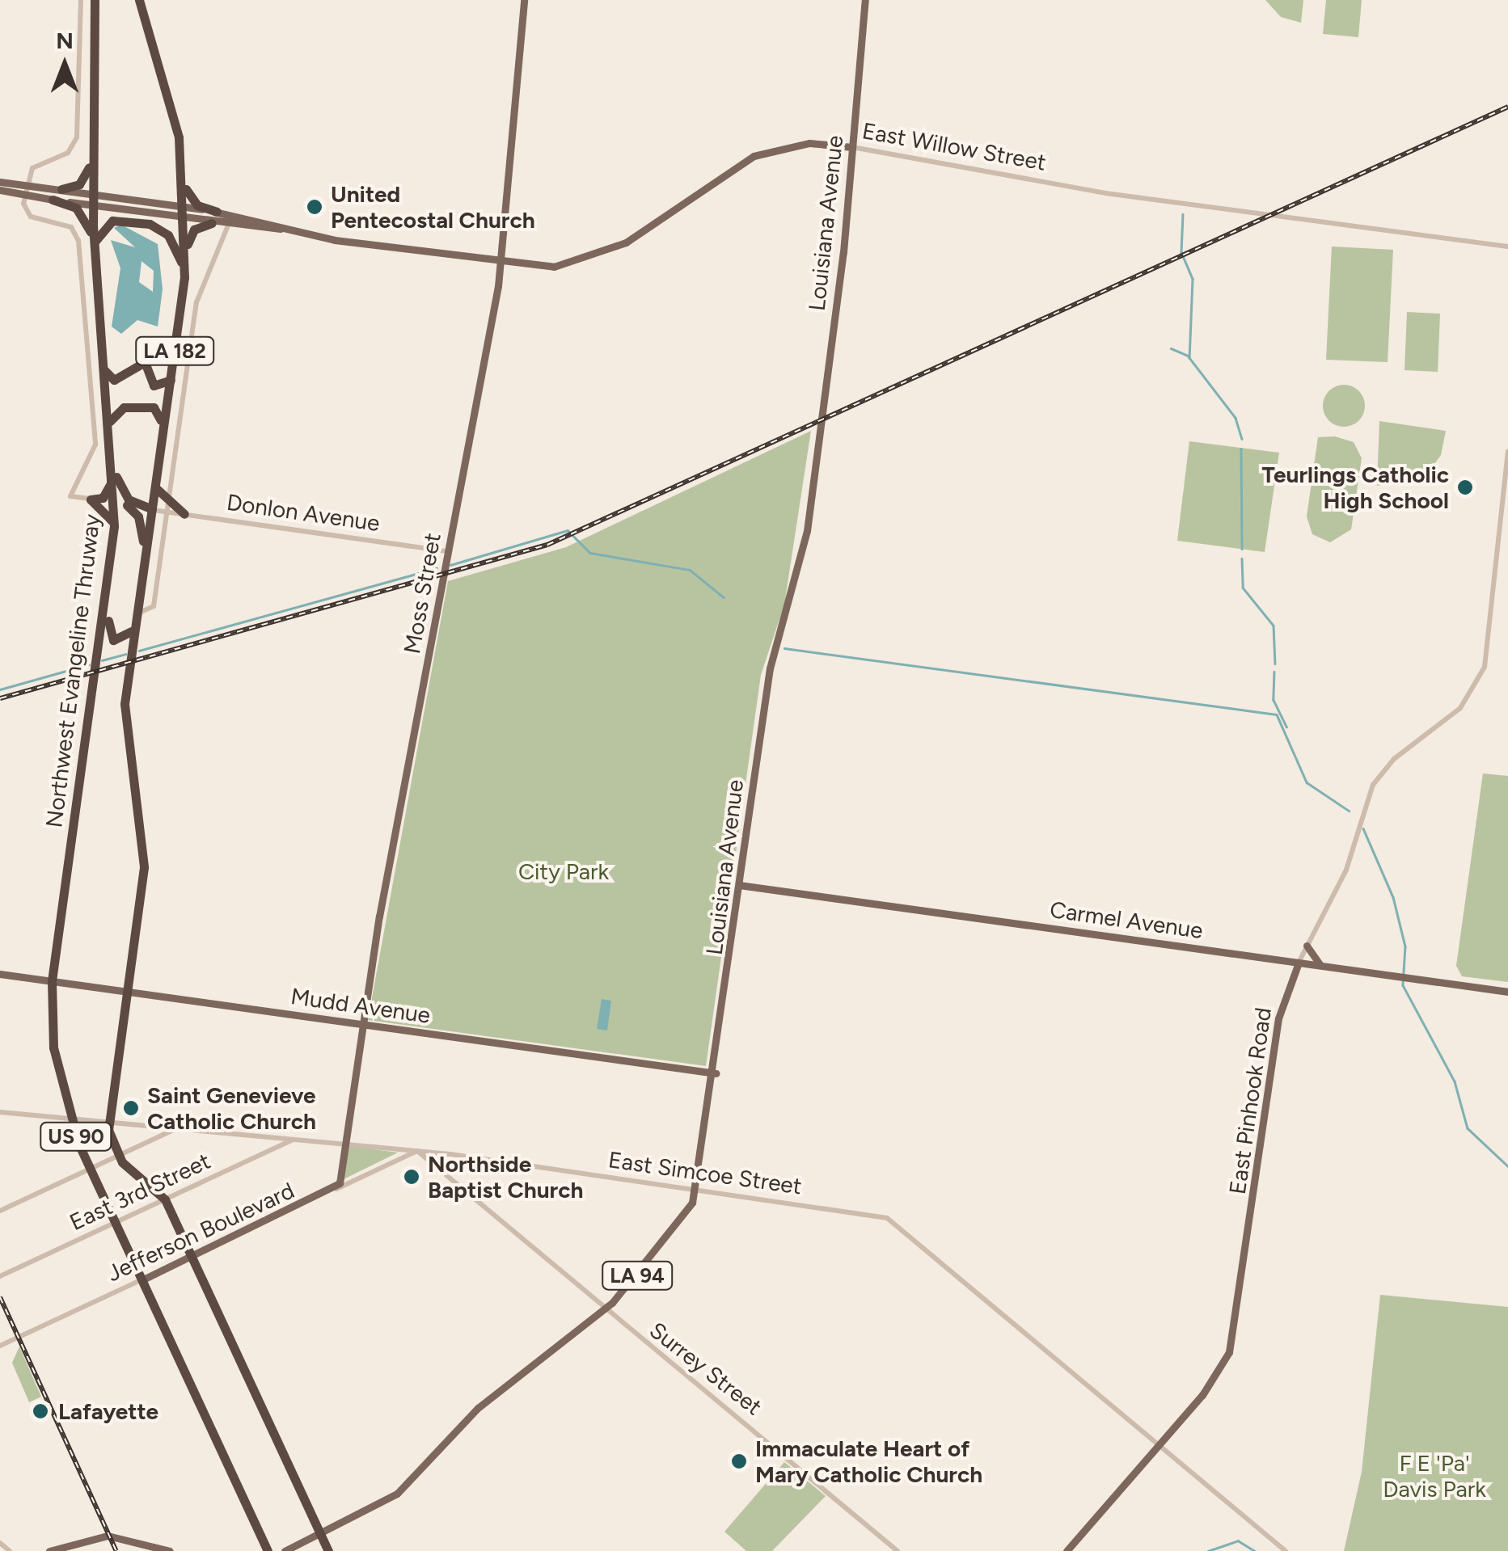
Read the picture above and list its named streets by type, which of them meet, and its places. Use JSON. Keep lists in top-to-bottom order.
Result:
{
  "streets": {
    "highway": ["LA 182", "Northwest Evangeline Thruway", "US 90"],
    "main road": [
      "East Willow Street",
      "Louisiana Avenue",
      "Moss Street",
      "Carmel Avenue",
      "Mudd Avenue",
      "East Pinhook Road",
      "Jefferson Boulevard",
      "LA 94"
    ],
    "street": [
      "Donlon Avenue",
      "East Simcoe Street",
      "East 3rd Street",
      "Surrey Street"
    ]
  },
  "crossings": [
    ["East Willow Street", "Louisiana Avenue"],
    ["East Willow Street", "LA 182"],
    ["East Willow Street", "Moss Street"],
    ["East Willow Street", "Northwest Evangeline Thruway"],
    ["Louisiana Avenue", "Carmel Avenue"],
    ["Louisiana Avenue", "Mudd Avenue"],
    ["Louisiana Avenue", "US 90"],
    ["Louisiana Avenue", "East Simcoe Street"],
    ["Louisiana Avenue", "Surrey Street"],
    ["LA 182", "Mudd Avenue"],
    ["LA 182", "US 90"],
    ["Donlon Avenue", "Moss Street"],
    ["Moss Street", "Mudd Avenue"],
    ["Moss Street", "East Simcoe Street"],
    ["Moss Street", "Jefferson Boulevard"],
    ["Northwest Evangeline Thruway", "Mudd Avenue"],
    ["Northwest Evangeline Thruway", "US 90"],
    ["Northwest Evangeline Thruway", "East Simcoe Street"],
    ["Northwest Evangeline Thruway", "East 3rd Street"],
    ["Northwest Evangeline Thruway", "Jefferson Boulevard"],
    ["Carmel Avenue", "East Pinhook Road"],
    ["Mudd Avenue", "US 90"],
    ["East Pinhook Road", "East Simcoe Street"],
    ["US 90", "East Simcoe Street"],
    ["US 90", "East 3rd Street"],
    ["US 90", "Jefferson Boulevard"],
    ["East Simcoe Street", "East 3rd Street"],
    ["East Simcoe Street", "Jefferson Boulevard"],
    ["East Simcoe Street", "Surrey Street"],
    ["Jefferson Boulevard", "Surrey Street"]
  ],
  "parks": ["City Park", "F E 'Pa' Davis Park"],
  "places": [
    "United Pentecostal Church",
    "Teurlings Catholic High School",
    "Saint Genevieve Catholic Church",
    "Northside Baptist Church",
    "Lafayette",
    "Immaculate Heart of Mary Catholic Church"
  ],
  "north": "top"
}
